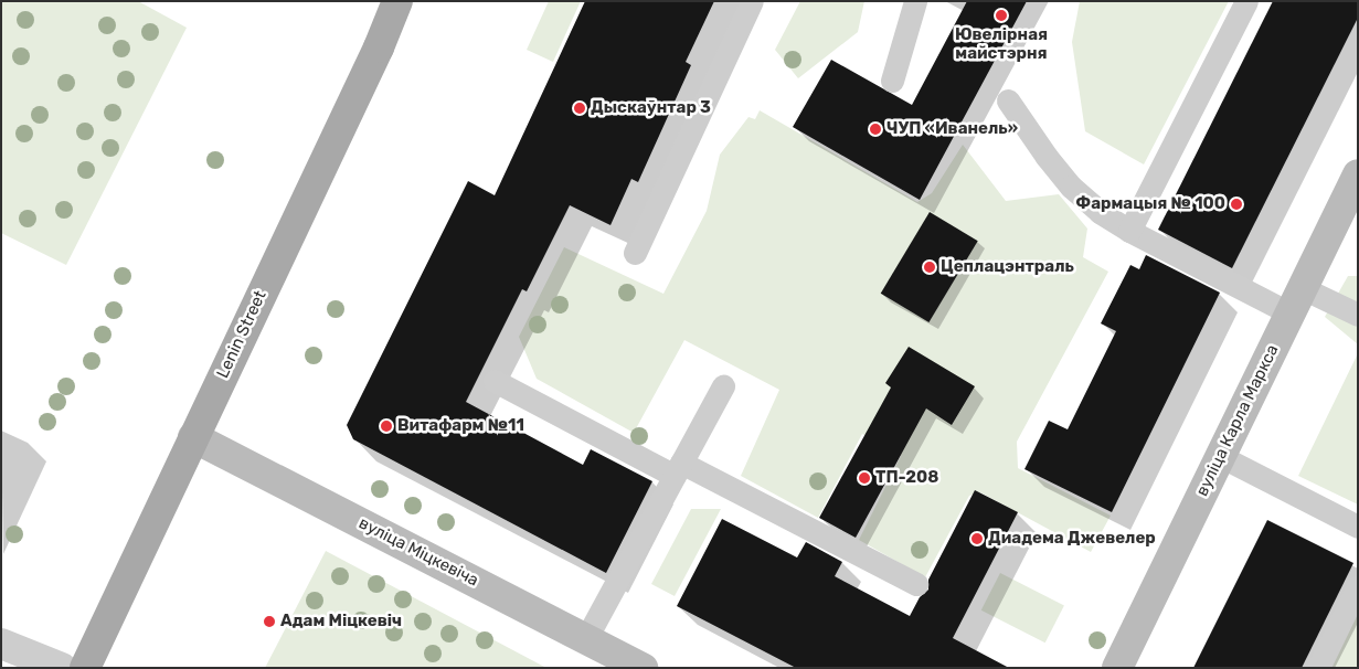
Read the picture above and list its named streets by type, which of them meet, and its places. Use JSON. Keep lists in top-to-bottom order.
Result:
{
  "streets": {
    "main road": ["Lenin Street", "вуліца Карла Маркса", "вуліца Міцкевіча"]
  },
  "crossings": [
    ["Lenin Street", "вуліца Міцкевіча"]
  ],
  "places": [
    "Ювелірная майстэрня",
    "Дыскаўнтар 3",
    "ЧУП «Иванель»",
    "Фармацыя № 100",
    "Цеплацэнтраль",
    "Витафарм №11",
    "ТП-208",
    "Диадема Джевелер",
    "Адам Міцкевіч"
  ]
}
